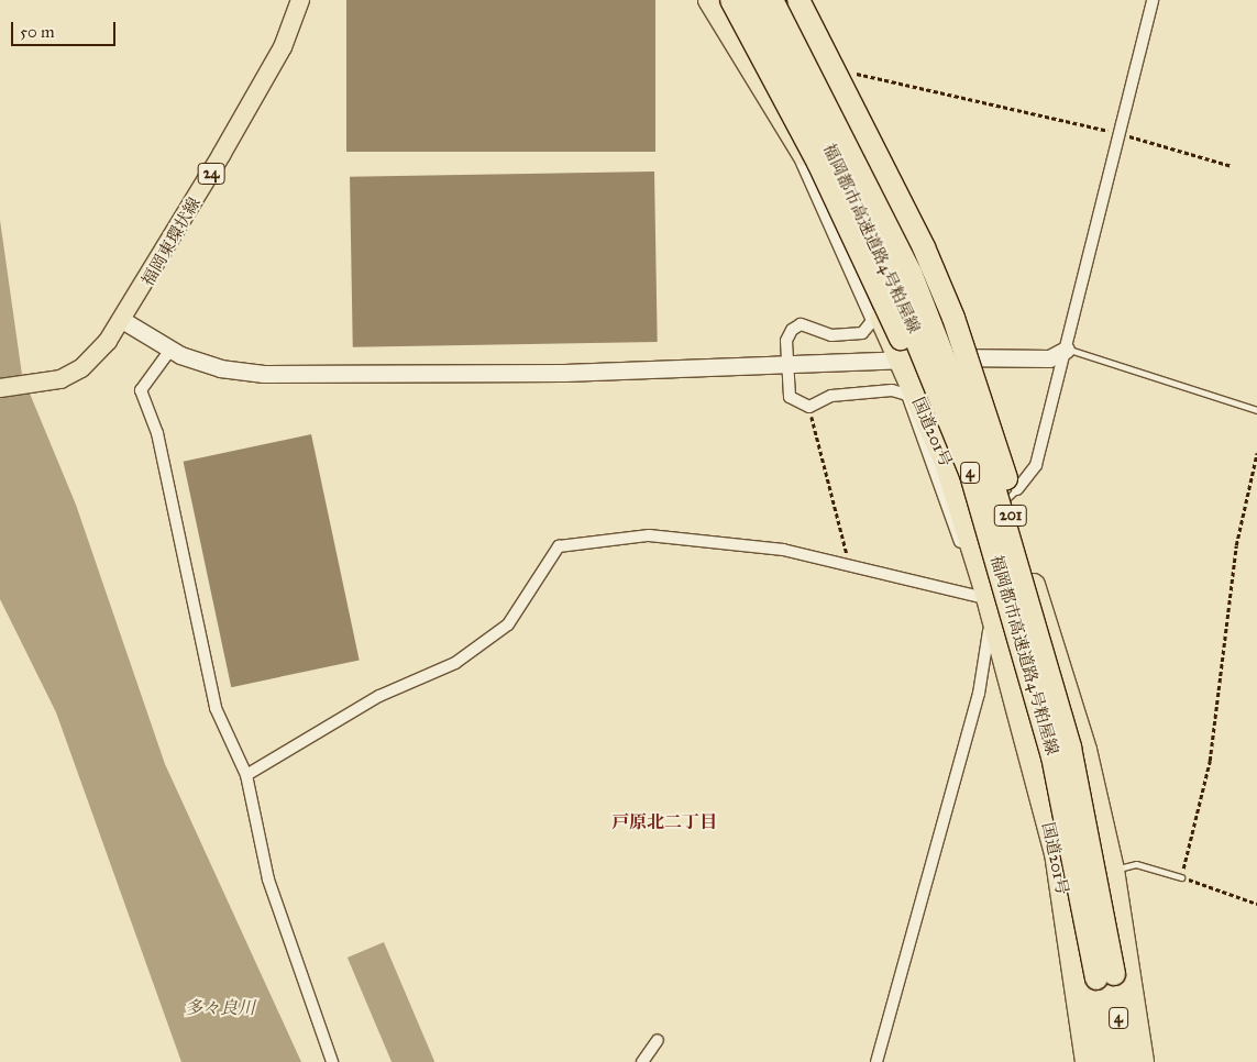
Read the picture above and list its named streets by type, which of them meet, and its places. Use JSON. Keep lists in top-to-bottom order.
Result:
{
  "streets": {
    "highway": [
      "福岡都市高速道路4号粕屋線",
      "国道201号",
      "4",
      "201"
    ],
    "main road": ["24", "福岡東環状線"]
  },
  "districts": ["戸原北二丁目"],
  "water": ["多々良川"],
  "scale_bar": "50 m"
}
